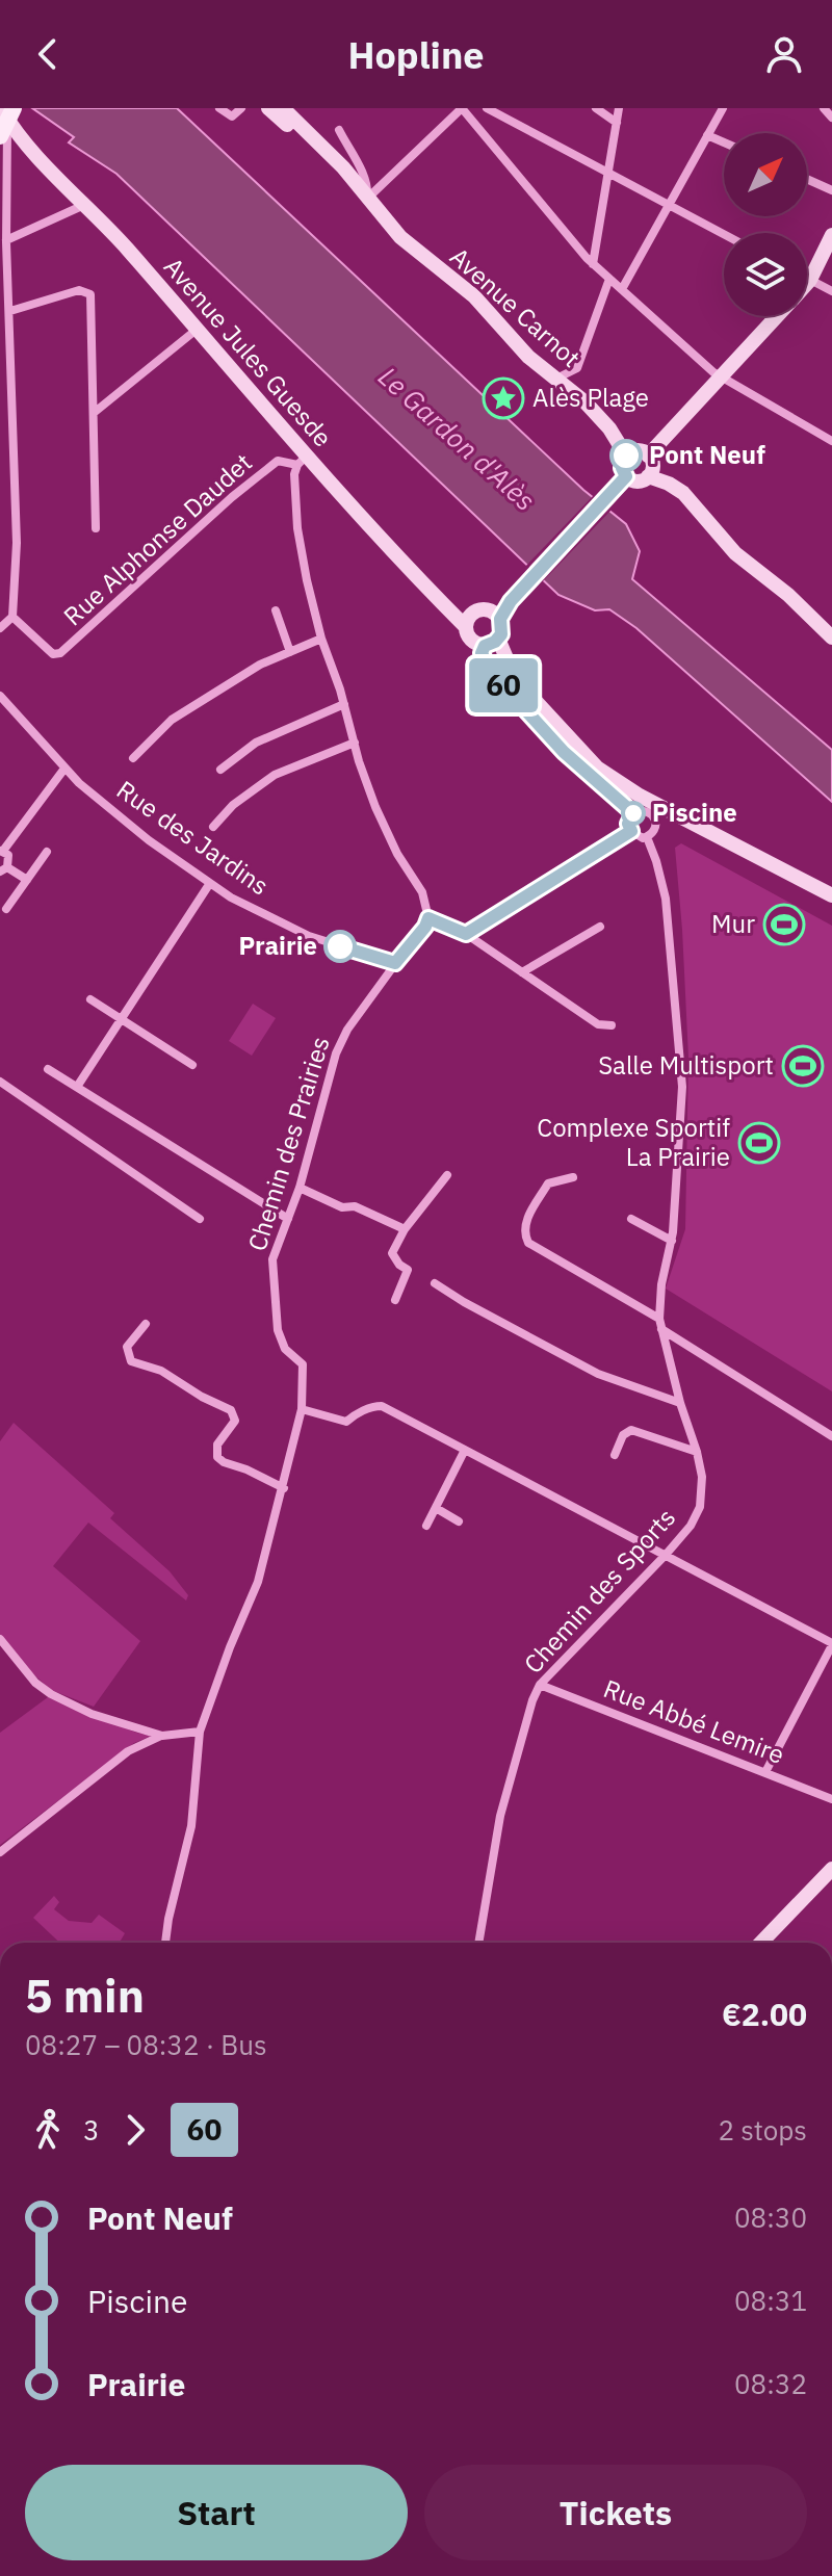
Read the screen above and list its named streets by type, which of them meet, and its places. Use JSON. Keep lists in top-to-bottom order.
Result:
{
  "streets": {
    "main road": ["Avenue Carnot", "Avenue Jules Guesde"],
    "street": [
      "Rue Alphonse Daudet",
      "Rue des Jardins",
      "Chemin des Prairies",
      "Chemin des Sports",
      "Rue Abbé Lemire"
    ]
  },
  "crossings": [
    ["Avenue Jules Guesde", "Rue Alphonse Daudet"],
    ["Rue des Jardins", "Chemin des Prairies"],
    ["Chemin des Sports", "Rue Abbé Lemire"]
  ],
  "water": ["Le Gardon d'Alès"],
  "places": {
    "place": ["Alès Plage"],
    "other": ["Pont Neuf", "Piscine", "Prairie"],
    "sports": ["Mur", "Salle Multisport", "Complexe Sportif La Prairie"]
  },
  "lines": ["bus line 60"],
  "north": "top right",
  "page": {
    "header": "Hopline",
    "on_map": "60",
    "heading": ["5 min", "08:27 – 08:32 · Bus", "€2.00"],
    "legs": ["3", "60", "2 stops"],
    "list": [
      {
        "name": "Pont Neuf",
        "value": "08:30"
      },
      {
        "name": "Piscine",
        "value": "08:31"
      },
      {
        "name": "Prairie",
        "value": "08:32"
      }
    ],
    "buttons": ["Start", "Tickets"]
  }
}
